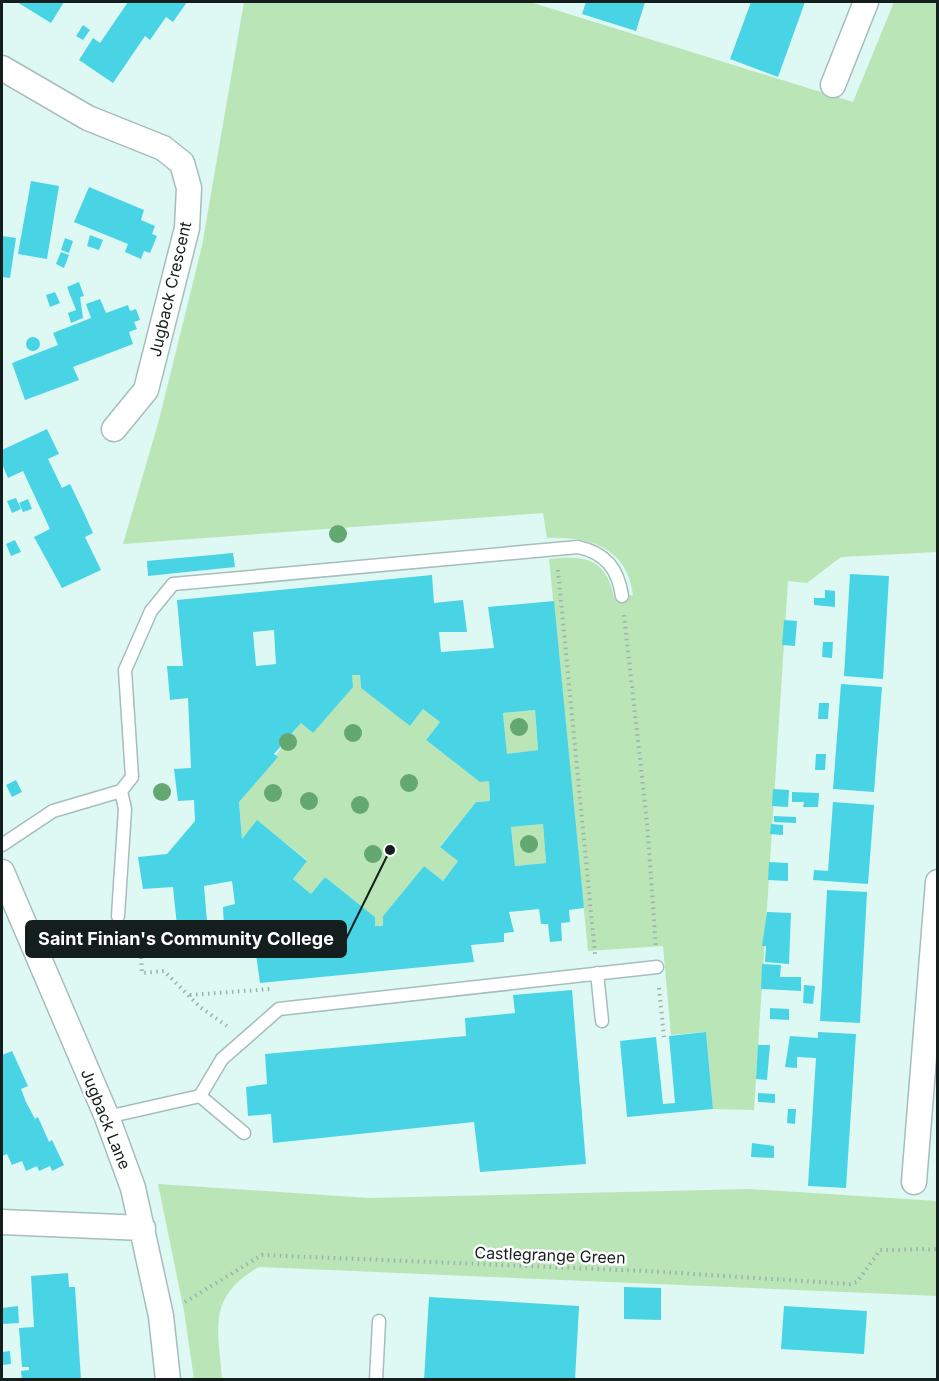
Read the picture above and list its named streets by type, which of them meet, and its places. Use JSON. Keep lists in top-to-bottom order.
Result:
{
  "streets": {
    "street": ["Jugback Crescent", "Jugback Lane"],
    "path": ["Castlegrange Green"]
  },
  "crossings": [
    ["Jugback Lane", "Castlegrange Green"]
  ],
  "places": ["Saint Finian's Community College"]
}
